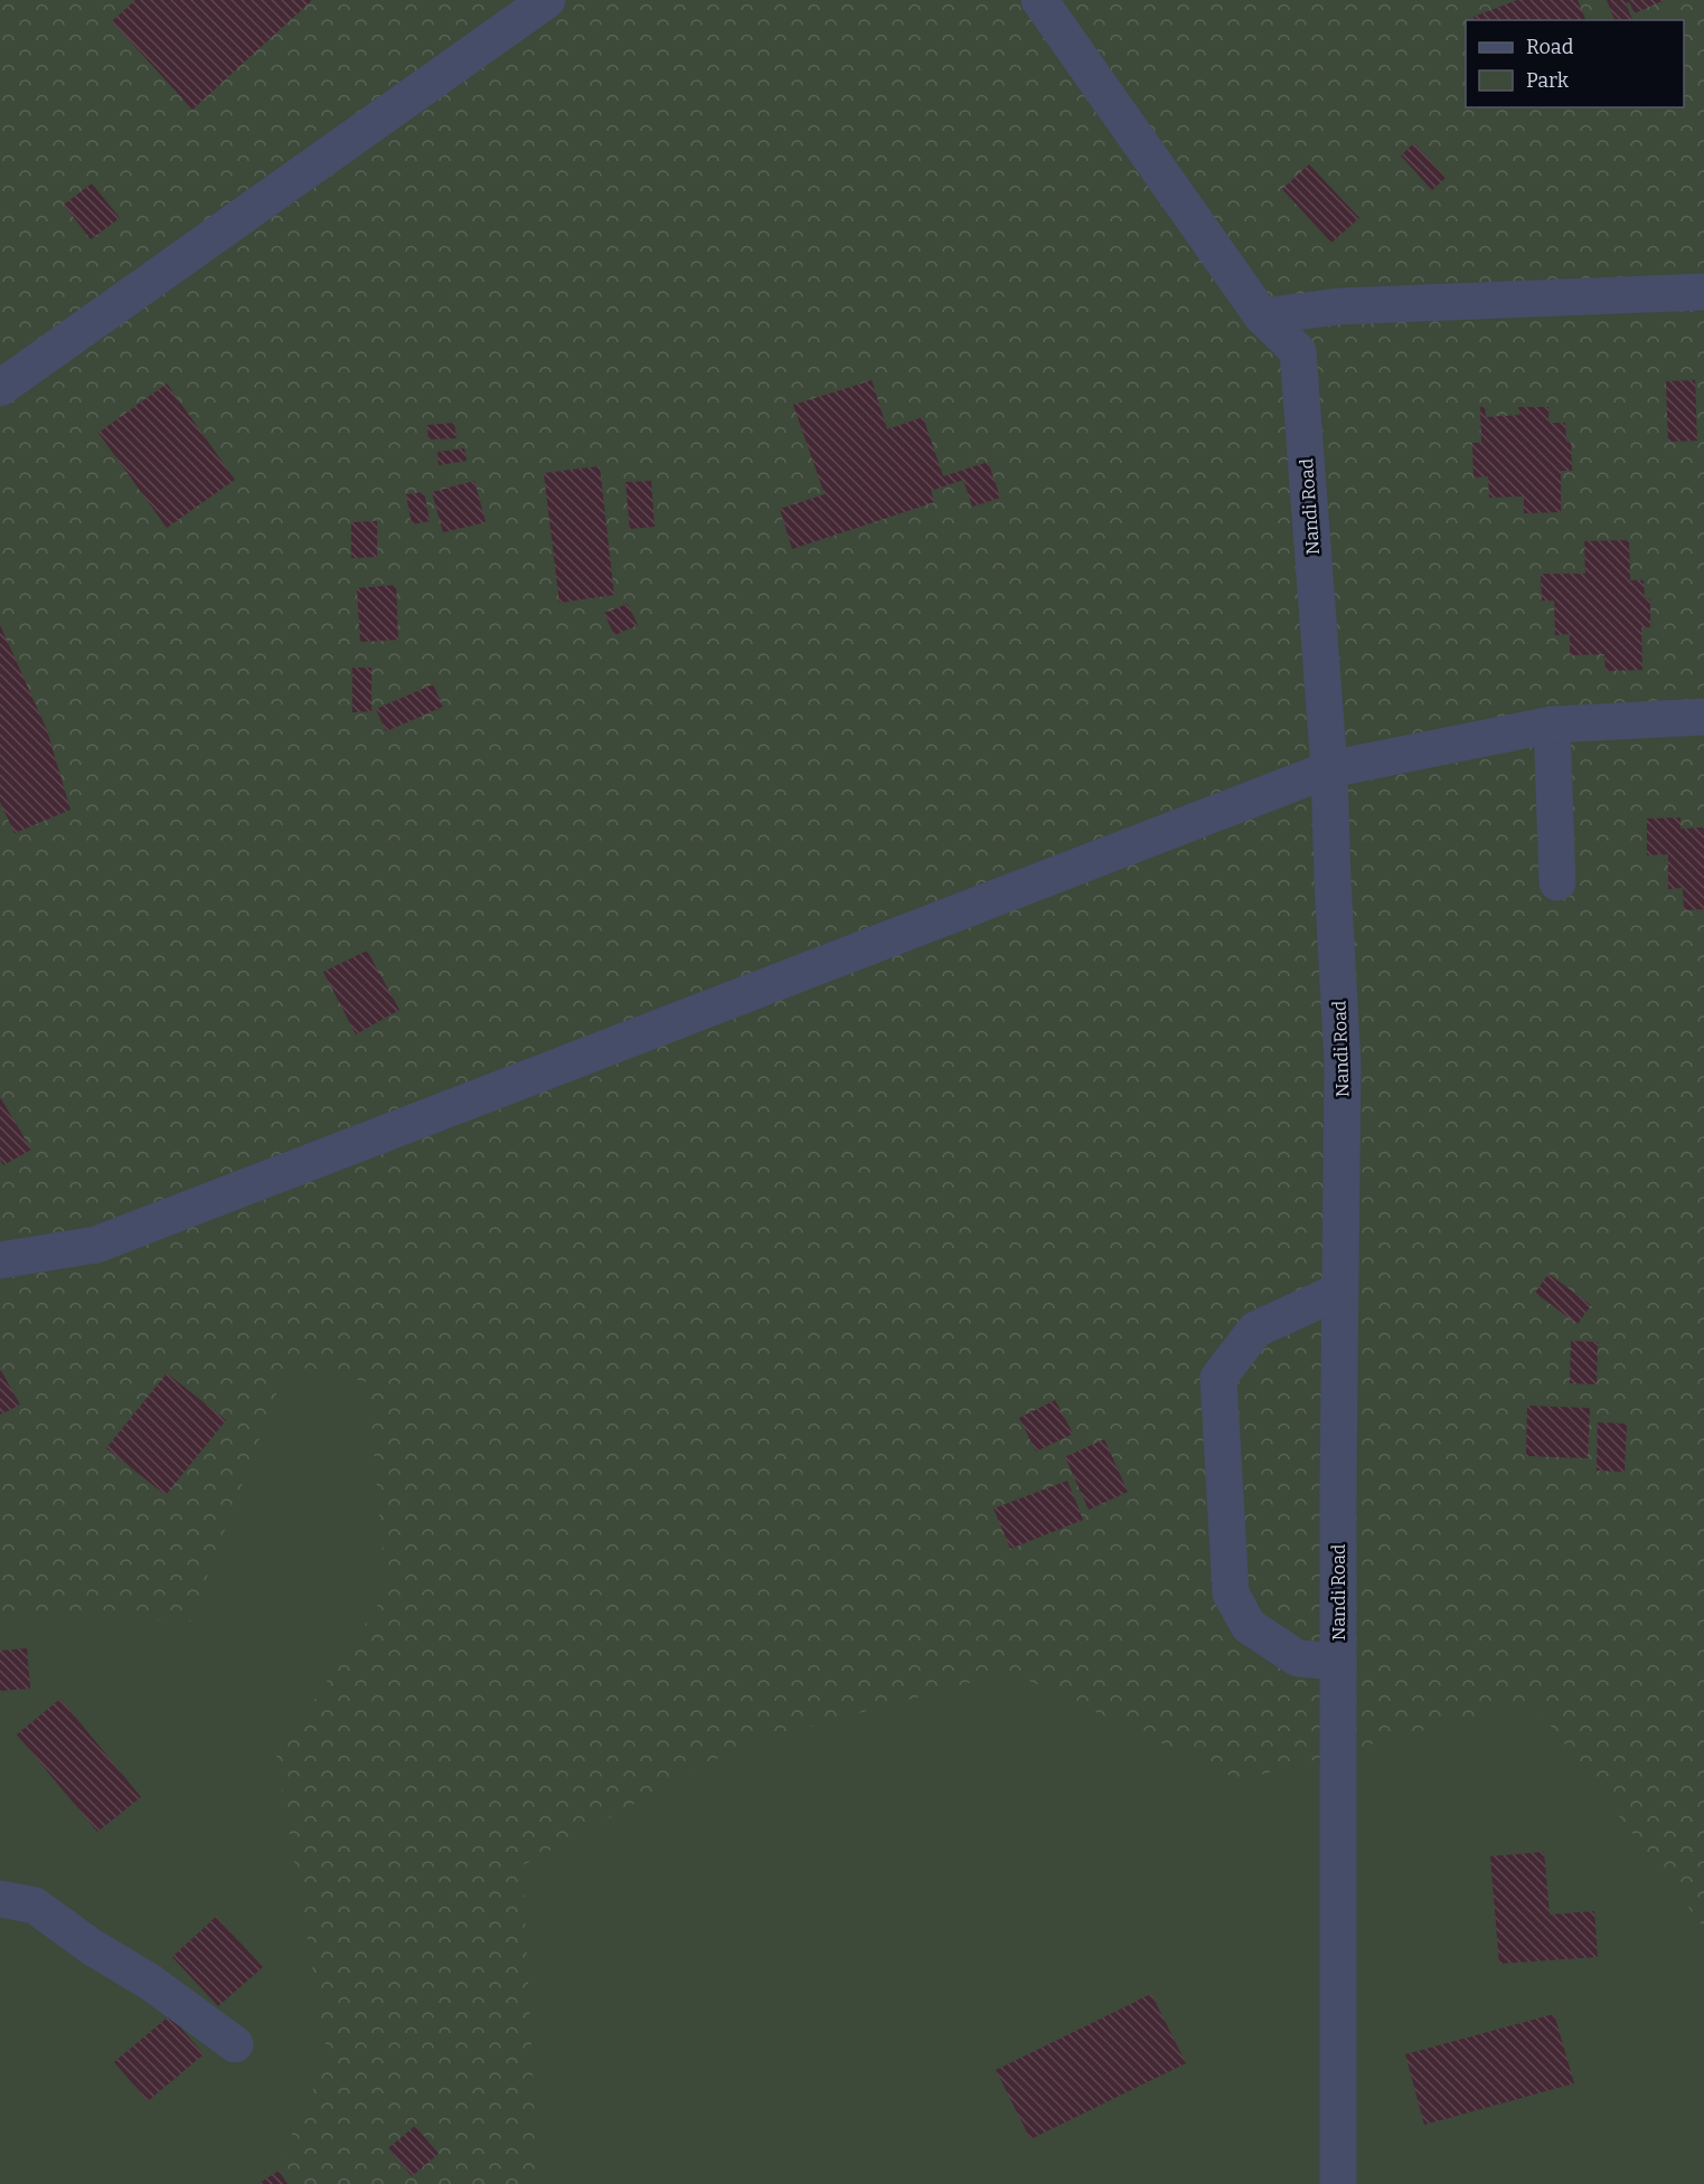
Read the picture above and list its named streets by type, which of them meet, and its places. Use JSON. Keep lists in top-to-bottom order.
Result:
{
  "streets": {
    "street": ["Nandi Road"]
  },
  "legend": ["Road", "Park"]
}
